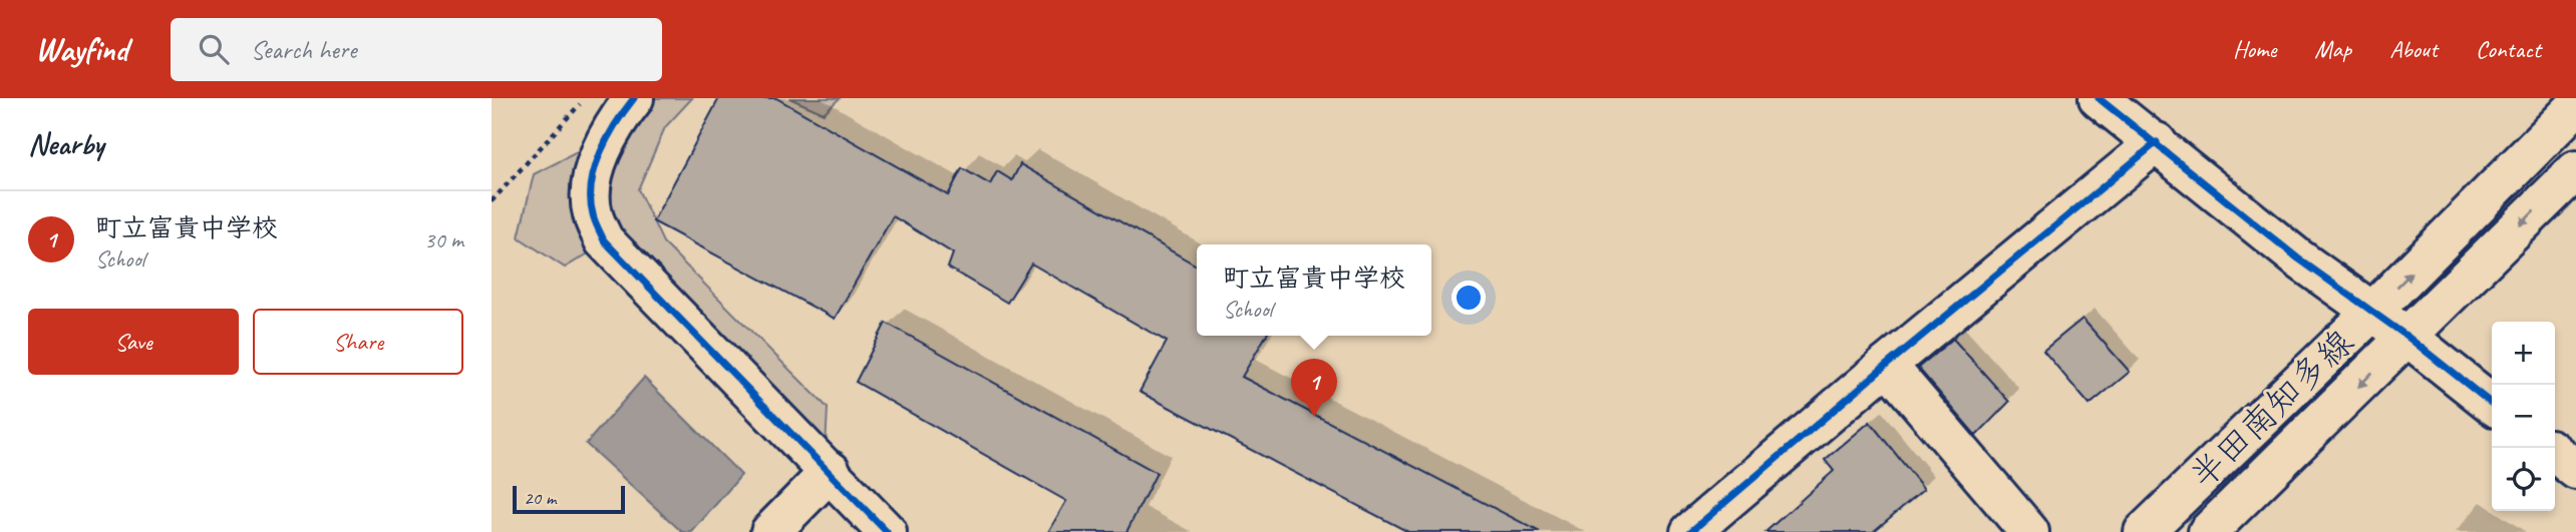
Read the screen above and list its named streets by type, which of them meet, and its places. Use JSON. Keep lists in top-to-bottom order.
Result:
{
  "streets": {
    "street": ["半田南知多線"]
  },
  "scale_bar": "20 m",
  "page": {
    "header": "Wayfind",
    "search": "Search here",
    "nav": [
      "Home",
      "Map",
      "About",
      "Contact"
    ],
    "heading": "Nearby",
    "list": [
      {
        "mark": "1",
        "name": "町立富貴中学校",
        "note": "School",
        "value": "30 m"
      }
    ],
    "popup": ["町立富貴中学校", "School"],
    "buttons": ["Save", "Share"],
    "map_buttons": ["+", "−"],
    "pins": "1",
    "scale": "20 m"
  }
}
